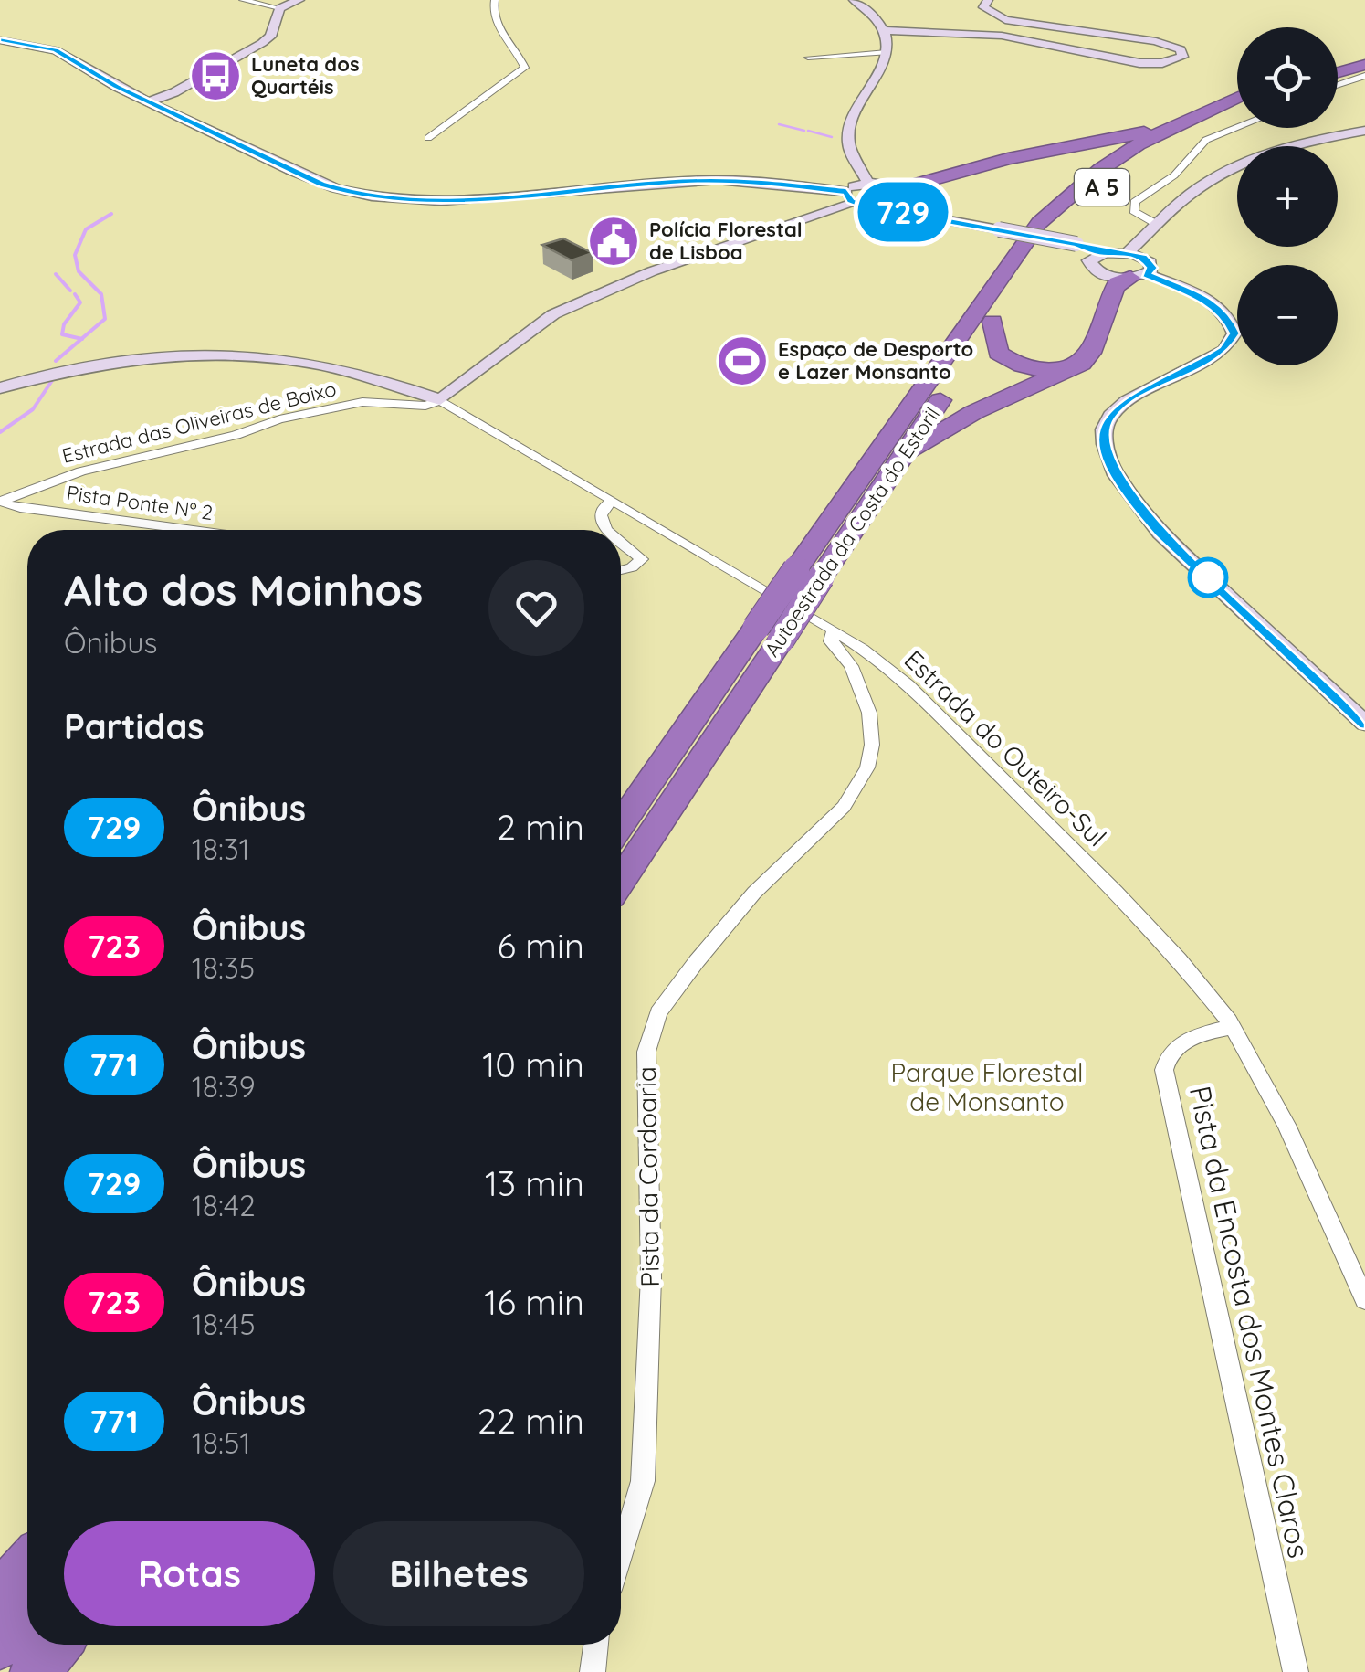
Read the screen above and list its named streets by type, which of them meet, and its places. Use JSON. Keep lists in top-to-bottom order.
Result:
{
  "streets": {
    "highway": ["A 5", "Autoestrada da Costa do Estoril"],
    "street": [
      "Estrada das Oliveiras de Baixo",
      "Pista Ponte Nº 2",
      "Estrada do Outeiro-Sul",
      "Pista da Cordoaria",
      "Pista da Encosta dos Montes Claros"
    ]
  },
  "crossings": [
    ["Estrada das Oliveiras de Baixo", "Pista Ponte Nº 2"],
    ["Estrada das Oliveiras de Baixo", "Estrada do Outeiro-Sul"],
    ["Estrada do Outeiro-Sul", "Pista da Cordoaria"],
    ["Estrada do Outeiro-Sul", "Pista da Encosta dos Montes Claros"]
  ],
  "parks": ["Parque Florestal de Monsanto"],
  "places": {
    "bus stop": ["Luneta dos Quartéis"],
    "public building": ["Polícia Florestal de Lisboa"],
    "sports": ["Espaço de Desporto e Lazer Monsanto"]
  },
  "lines": ["bus line 729"],
  "page": {
    "on_map": "729",
    "map_buttons": ["+", "−"],
    "heading": [
      ["Alto dos Moinhos", "Ônibus"],
      "Partidas"
    ],
    "list": [
      {
        "mark": "729",
        "name": "Ônibus",
        "note": "18:31",
        "value": "2 min"
      },
      {
        "mark": "723",
        "name": "Ônibus",
        "note": "18:35",
        "value": "6 min"
      },
      {
        "mark": "771",
        "name": "Ônibus",
        "note": "18:39",
        "value": "10 min"
      },
      {
        "mark": "729",
        "name": "Ônibus",
        "note": "18:42",
        "value": "13 min"
      },
      {
        "mark": "723",
        "name": "Ônibus",
        "note": "18:45",
        "value": "16 min"
      },
      {
        "mark": "771",
        "name": "Ônibus",
        "note": "18:51",
        "value": "22 min"
      }
    ],
    "buttons": ["Rotas", "Bilhetes"]
  }
}
